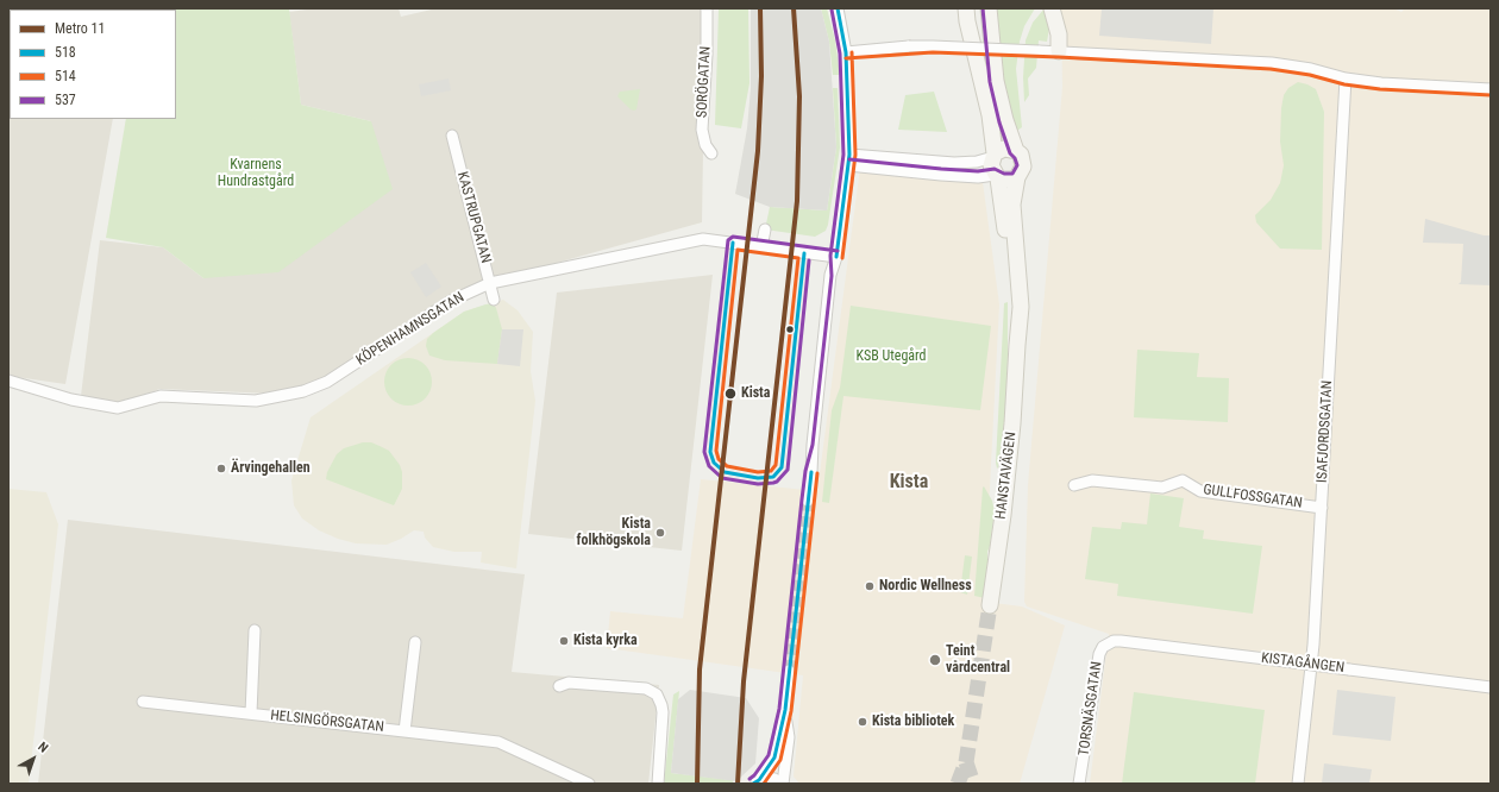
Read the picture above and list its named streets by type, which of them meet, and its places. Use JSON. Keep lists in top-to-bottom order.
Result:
{
  "streets": {
    "main road": ["HANSTAVÄGEN"],
    "street": [
      "SORÖGATAN",
      "KASTRUPGATAN",
      "KÖPENHAMNSGATAN",
      "ISAFJORDSGATAN",
      "GULLFOSSGATAN",
      "KISTAGÅNGEN",
      "TORSNÄSGATAN",
      "HELSINGÖRSGATAN"
    ]
  },
  "crossings": [
    ["KASTRUPGATAN", "KÖPENHAMNSGATAN"],
    ["ISAFJORDSGATAN", "GULLFOSSGATAN"],
    ["KISTAGÅNGEN", "TORSNÄSGATAN"]
  ],
  "districts": ["Kista"],
  "parks": ["Kvarnens Hundrastgård", "KSB Utegård"],
  "places": [
    "Kista",
    "Ärvingehallen",
    "Kista folkhögskola",
    "Nordic Wellness",
    "Kista kyrka",
    "Teint vårdcentral",
    "Kista bibliotek"
  ],
  "lines": [
    "metro line 11",
    "transit line 518",
    "transit line 537",
    "transit line 514"
  ],
  "legend": [
    "Metro 11",
    "518",
    "514",
    "537"
  ],
  "north": "top right"
}
